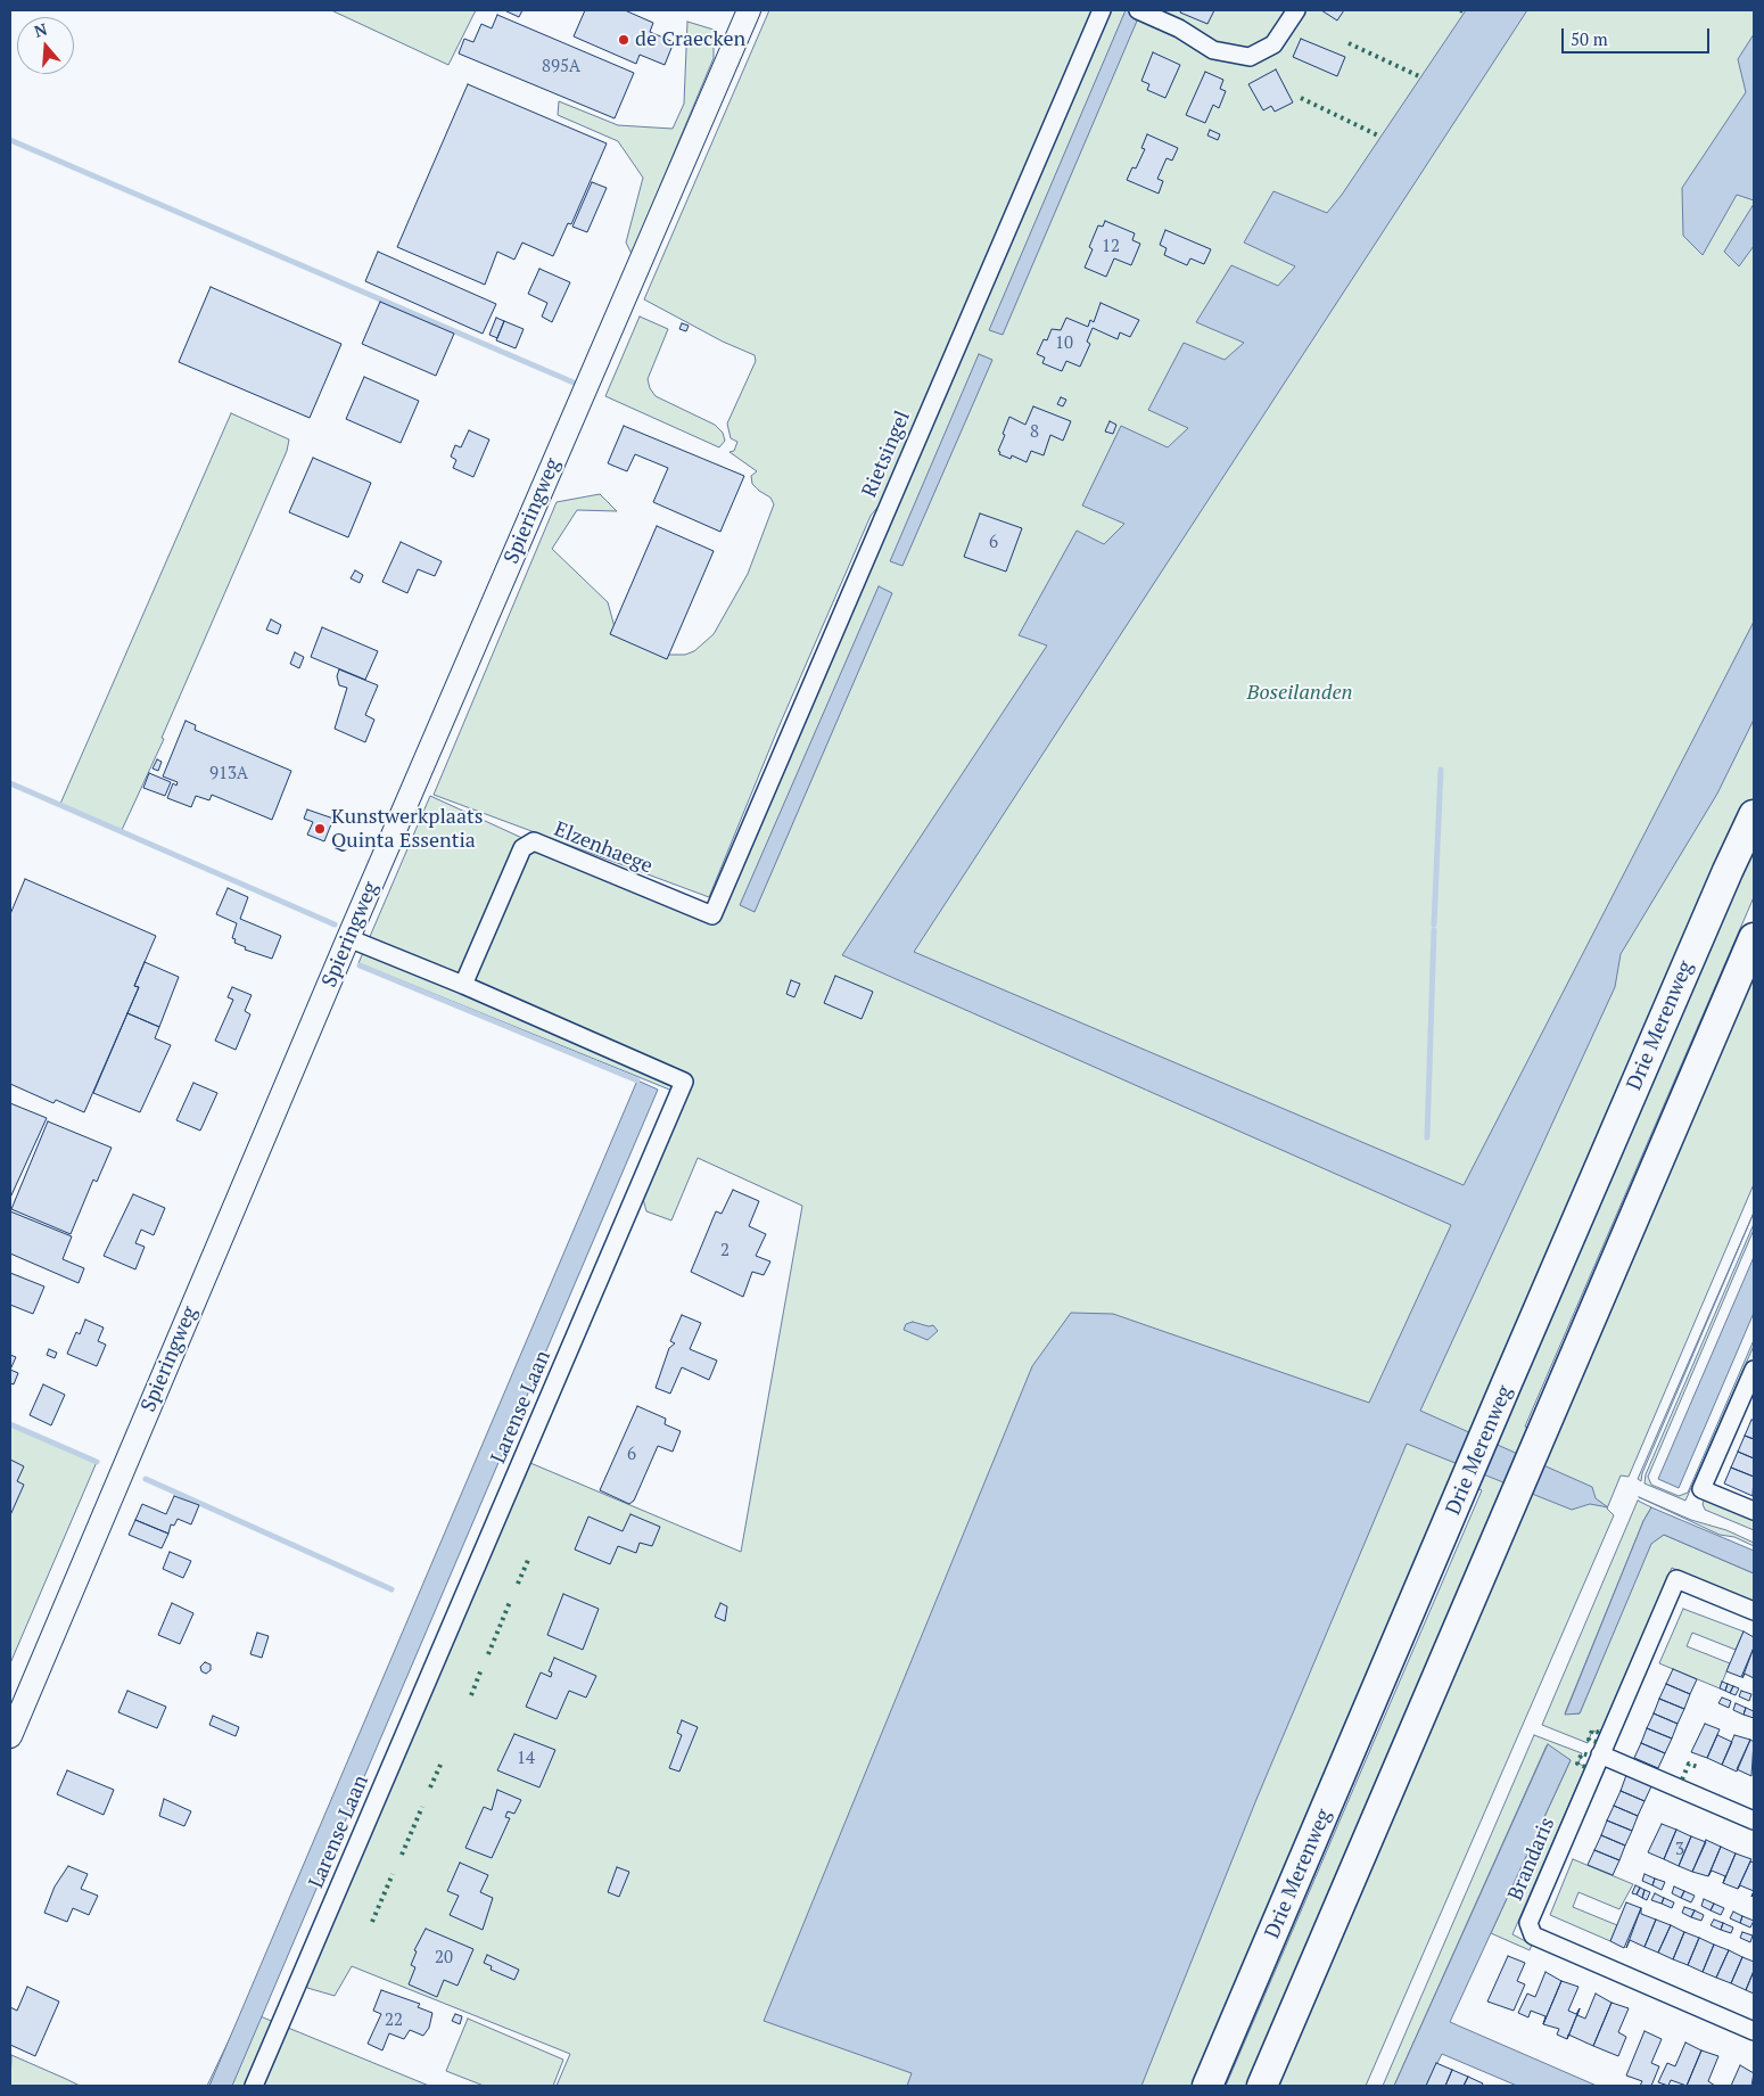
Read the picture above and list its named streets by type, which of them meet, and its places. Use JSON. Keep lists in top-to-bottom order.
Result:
{
  "streets": {
    "highway": ["Drie Merenweg"],
    "street": [
      "Rietsingel",
      "Spieringweg",
      "Elzenhaege",
      "Larense Laan",
      "Brandaris"
    ]
  },
  "crossings": [
    ["Rietsingel", "Elzenhaege"],
    ["Spieringweg", "Larense Laan"],
    ["Elzenhaege", "Larense Laan"]
  ],
  "parks": ["Boseilanden"],
  "places": ["de Craecken", "Kunstwerkplaats Quinta Essentia"],
  "house_numbers": [
    "895A",
    "12",
    "10",
    "8",
    "6",
    "913A",
    "2",
    "6",
    "14",
    "3",
    "20",
    "22"
  ],
  "scale_bar": "50 m",
  "north": "top"
}
